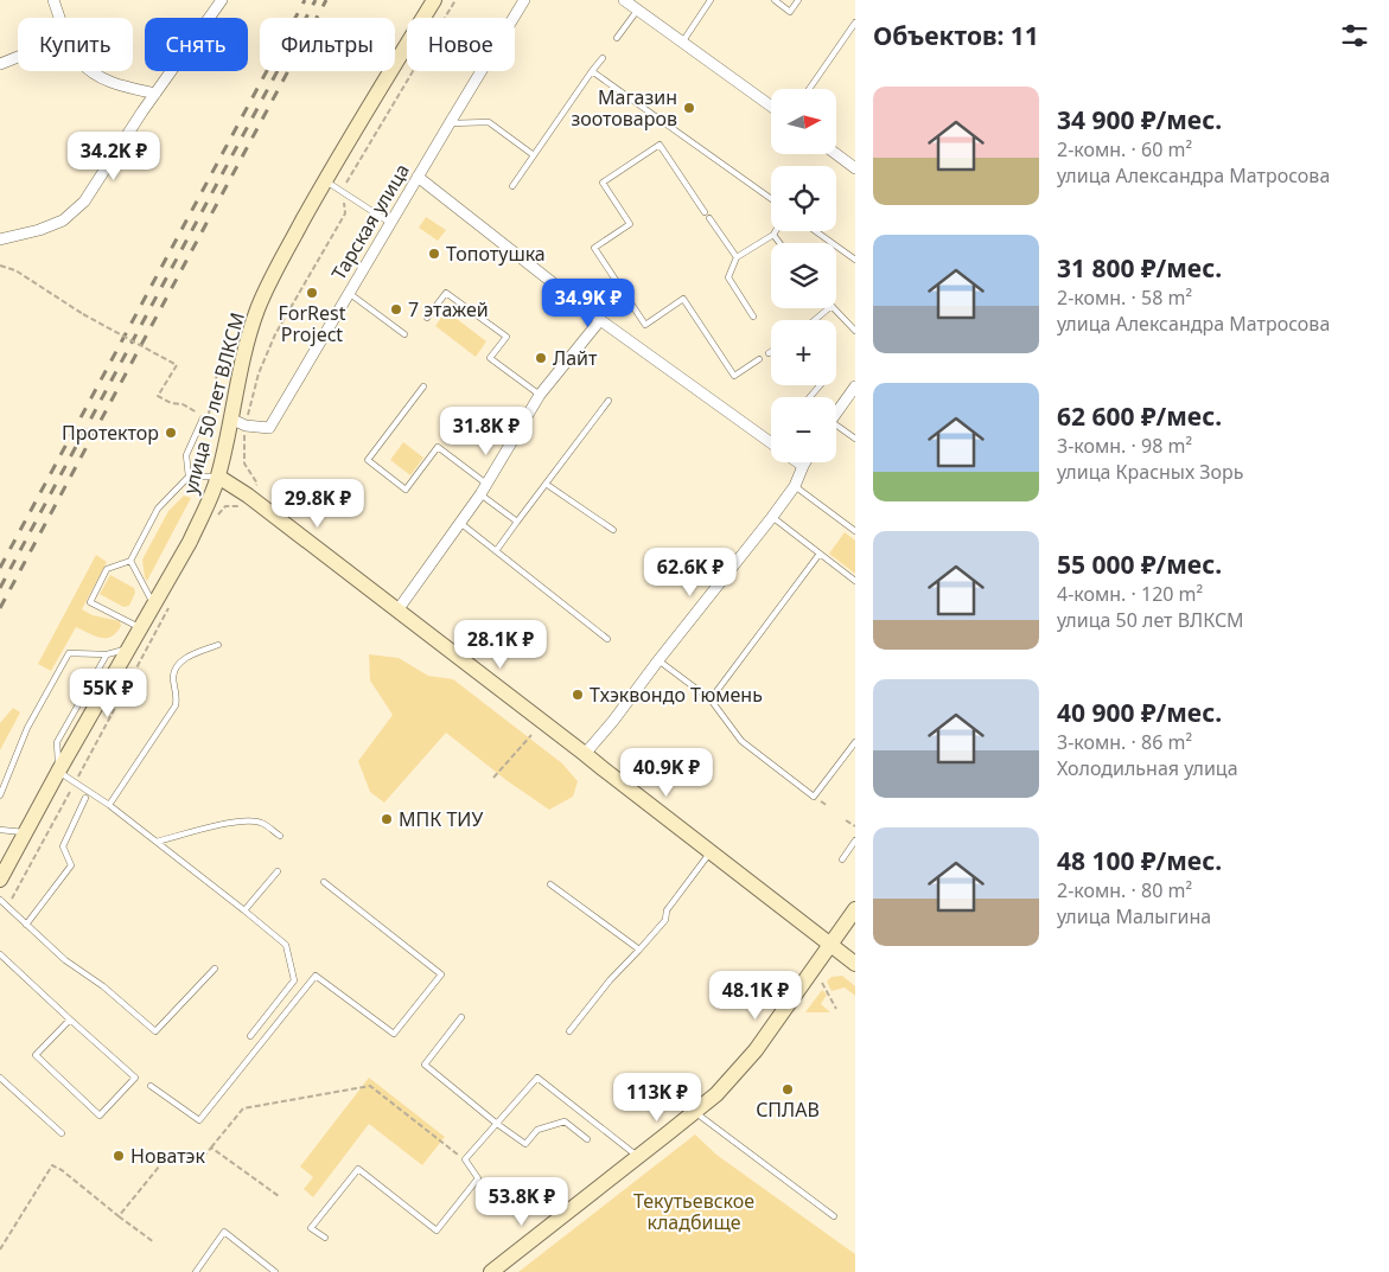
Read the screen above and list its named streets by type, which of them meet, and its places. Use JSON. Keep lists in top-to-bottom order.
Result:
{
  "streets": {
    "street": ["Тарская улица", "улица 50 лет ВЛКСМ"]
  },
  "crossings": [
    ["Тарская улица", "улица 50 лет ВЛКСМ"]
  ],
  "parks": ["Текутьевское кладбище"],
  "places": [
    "Магазин зоотоваров",
    "Топотушка",
    "ForRest Project",
    "7 этажей",
    "Лайт",
    "Протектор",
    "Тхэквондо Тюмень",
    "МПК ТИУ",
    "СПЛАВ",
    "Новатэк"
  ],
  "north": "right",
  "page": {
    "heading": "Объектов: 11",
    "chip": [
      "Купить",
      "Снять",
      "Фильтры",
      "Новое"
    ],
    "list": [
      {
        "name": "34 900 ₽/мес.",
        "note": "2-комн. · 60 m² · улица Александра Матросова"
      },
      {
        "name": "31 800 ₽/мес.",
        "note": "2-комн. · 58 m² · улица Александра Матросова"
      },
      {
        "name": "62 600 ₽/мес.",
        "note": "3-комн. · 98 m² · улица Красных Зорь"
      },
      {
        "name": "55 000 ₽/мес.",
        "note": "4-комн. · 120 m² · улица 50 лет ВЛКСМ"
      },
      {
        "name": "40 900 ₽/мес.",
        "note": "3-комн. · 86 m² · Холодильная улица"
      },
      {
        "name": "48 100 ₽/мес.",
        "note": "2-комн. · 80 m² · улица Малыгина"
      }
    ],
    "map_buttons": ["+", "−"],
    "price": [
      "34.2K ₽",
      "34.9K ₽",
      "31.8K ₽",
      "29.8K ₽",
      "62.6K ₽",
      "28.1K ₽",
      "55K ₽",
      "40.9K ₽",
      "48.1K ₽",
      "113K ₽",
      "53.8K ₽"
    ]
  }
}
